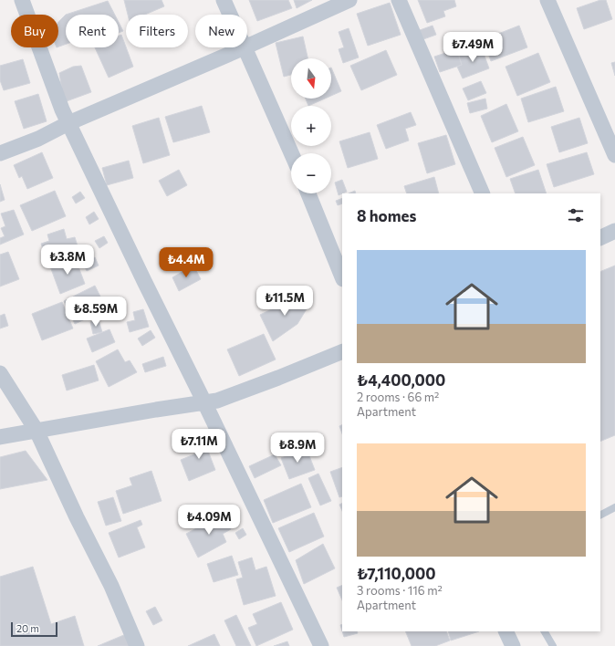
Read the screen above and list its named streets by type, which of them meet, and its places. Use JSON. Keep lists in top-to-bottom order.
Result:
{
  "scale_bar": "20 m",
  "north": "bottom",
  "page": {
    "chip": [
      "Buy",
      "Rent",
      "Filters",
      "New"
    ],
    "price": [
      "₺7.49M",
      "₺3.8M",
      "₺4.4M",
      "₺11.5M",
      "₺8.59M",
      "₺7.11M",
      "₺8.9M",
      "₺4.09M"
    ],
    "map_buttons": ["+", "−"],
    "heading": "8 homes",
    "list": [
      {
        "name": "₺4,400,000",
        "note": "2 rooms · 66 m² · Apartment"
      },
      {
        "name": "₺7,110,000",
        "note": "3 rooms · 116 m² · Apartment"
      }
    ],
    "scale": "20 m"
  }
}
